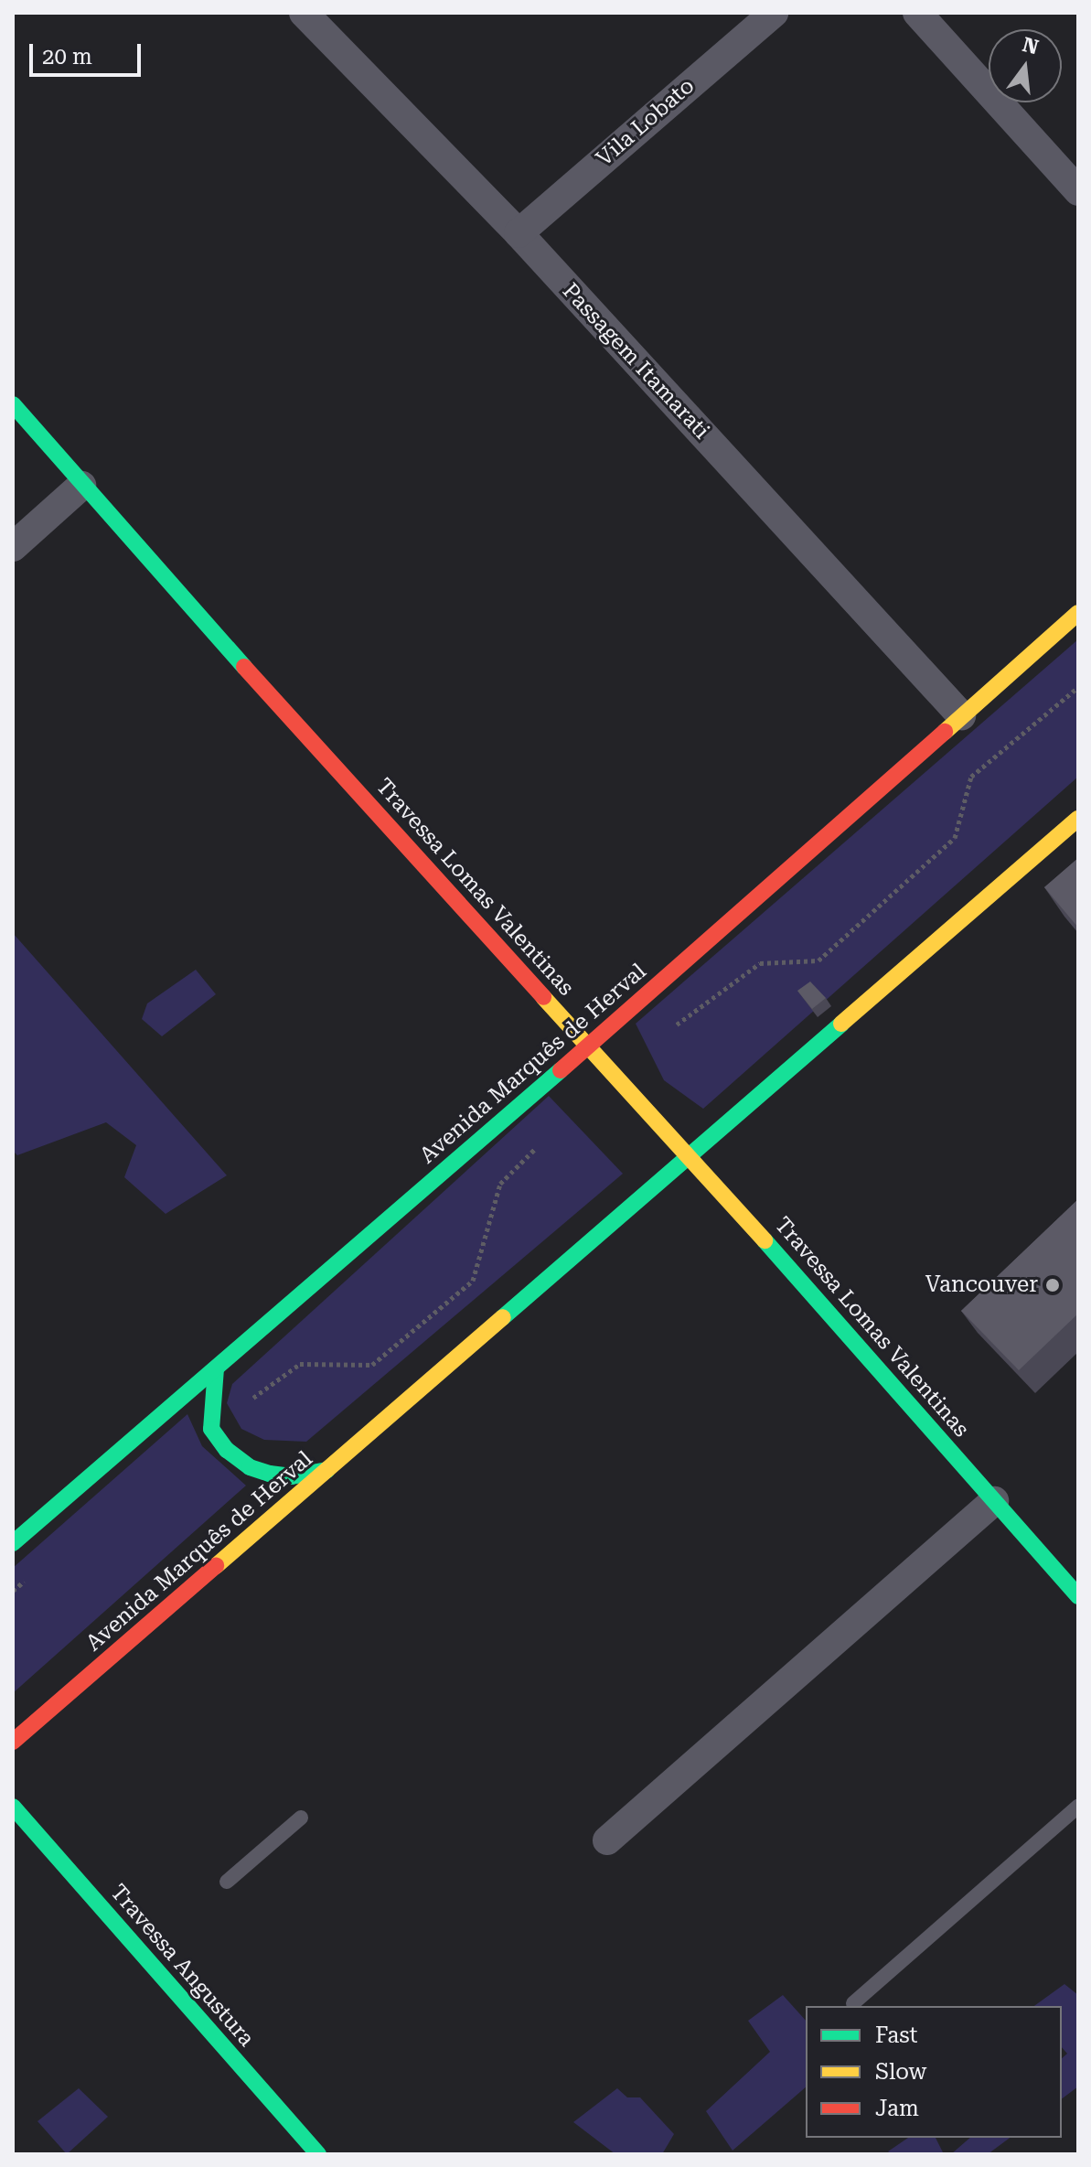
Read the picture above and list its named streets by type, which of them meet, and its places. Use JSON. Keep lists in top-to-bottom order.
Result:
{
  "streets": {
    "main road": ["Travessa Lomas Valentinas", "Avenida Marquês de Herval", "Travessa Angustura"],
    "street": ["Vila Lobato", "Passagem Itamarati"]
  },
  "crossings": [
    ["Vila Lobato", "Passagem Itamarati"],
    ["Passagem Itamarati", "Avenida Marquês de Herval"],
    ["Travessa Lomas Valentinas", "Avenida Marquês de Herval"]
  ],
  "places": ["Vancouver"],
  "legend": ["Fast", "Slow", "Jam"],
  "scale_bar": "20 m",
  "north": "top"
}
